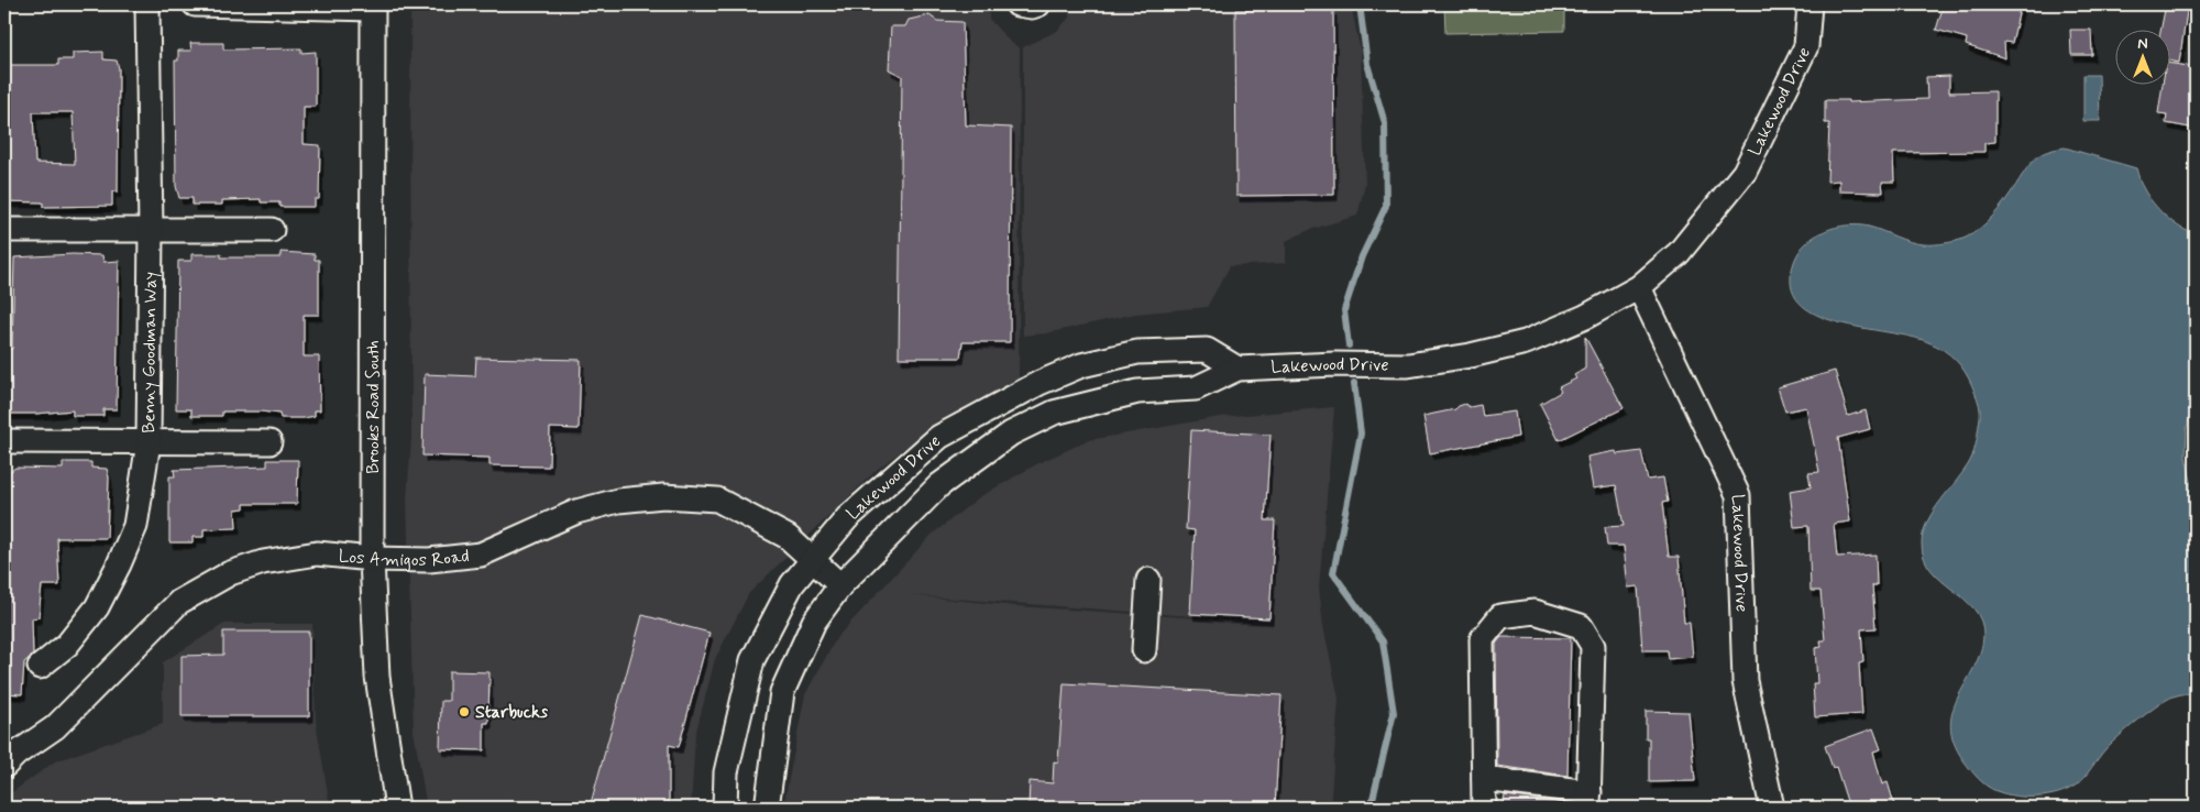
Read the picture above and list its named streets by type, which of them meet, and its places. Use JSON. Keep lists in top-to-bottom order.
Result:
{
  "streets": {
    "street": [
      "Lakewood Drive",
      "Benny Goodman Way",
      "Brooks Road South",
      "Los Amigos Road"
    ]
  },
  "crossings": [
    ["Lakewood Drive", "Los Amigos Road"],
    ["Brooks Road South", "Los Amigos Road"]
  ],
  "places": ["Starbucks"],
  "north": "top"
}
